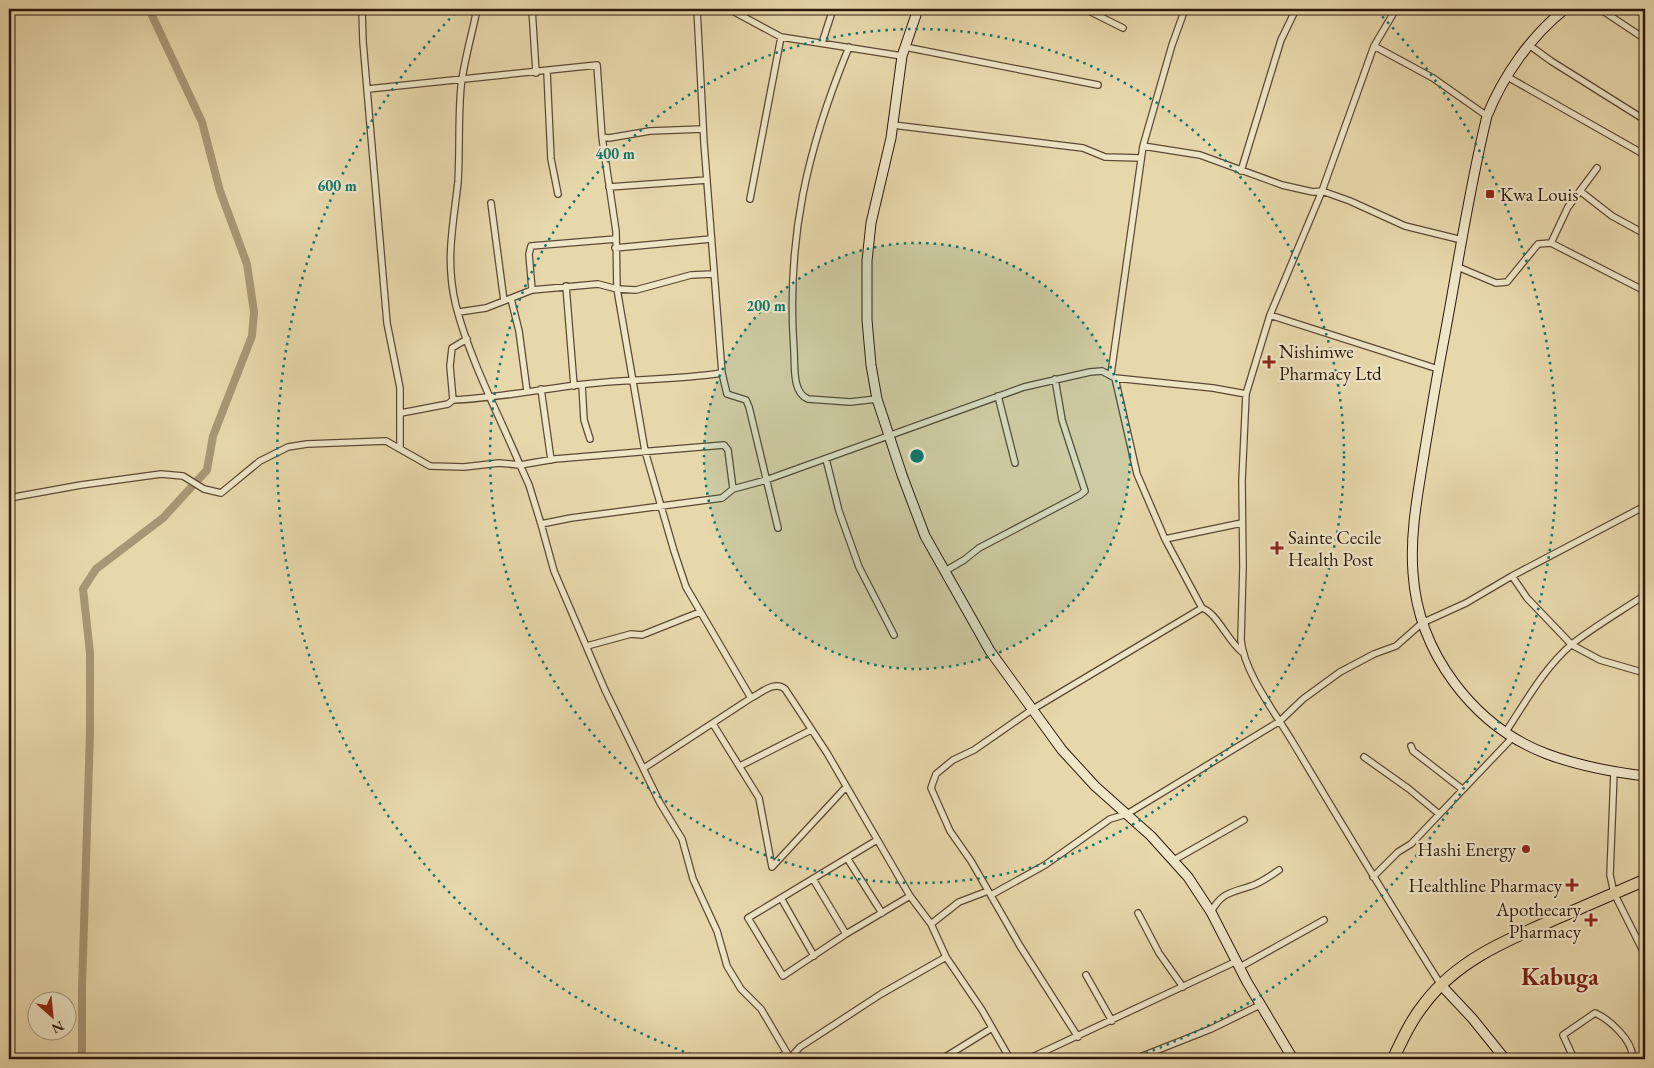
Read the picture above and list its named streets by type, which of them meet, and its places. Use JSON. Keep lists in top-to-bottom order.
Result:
{
  "districts": ["Kabuga"],
  "places": {
    "transit": ["Kwa Louis"],
    "health": [
      "Nishimwe Pharmacy Ltd",
      "Sainte Cecile Health Post",
      "Healthline Pharmacy",
      "Apothecary Pharmacy"
    ],
    "other": ["Hashi Energy"]
  },
  "north": "bottom right",
  "rings": ["400 m", "600 m", "200 m"]
}
